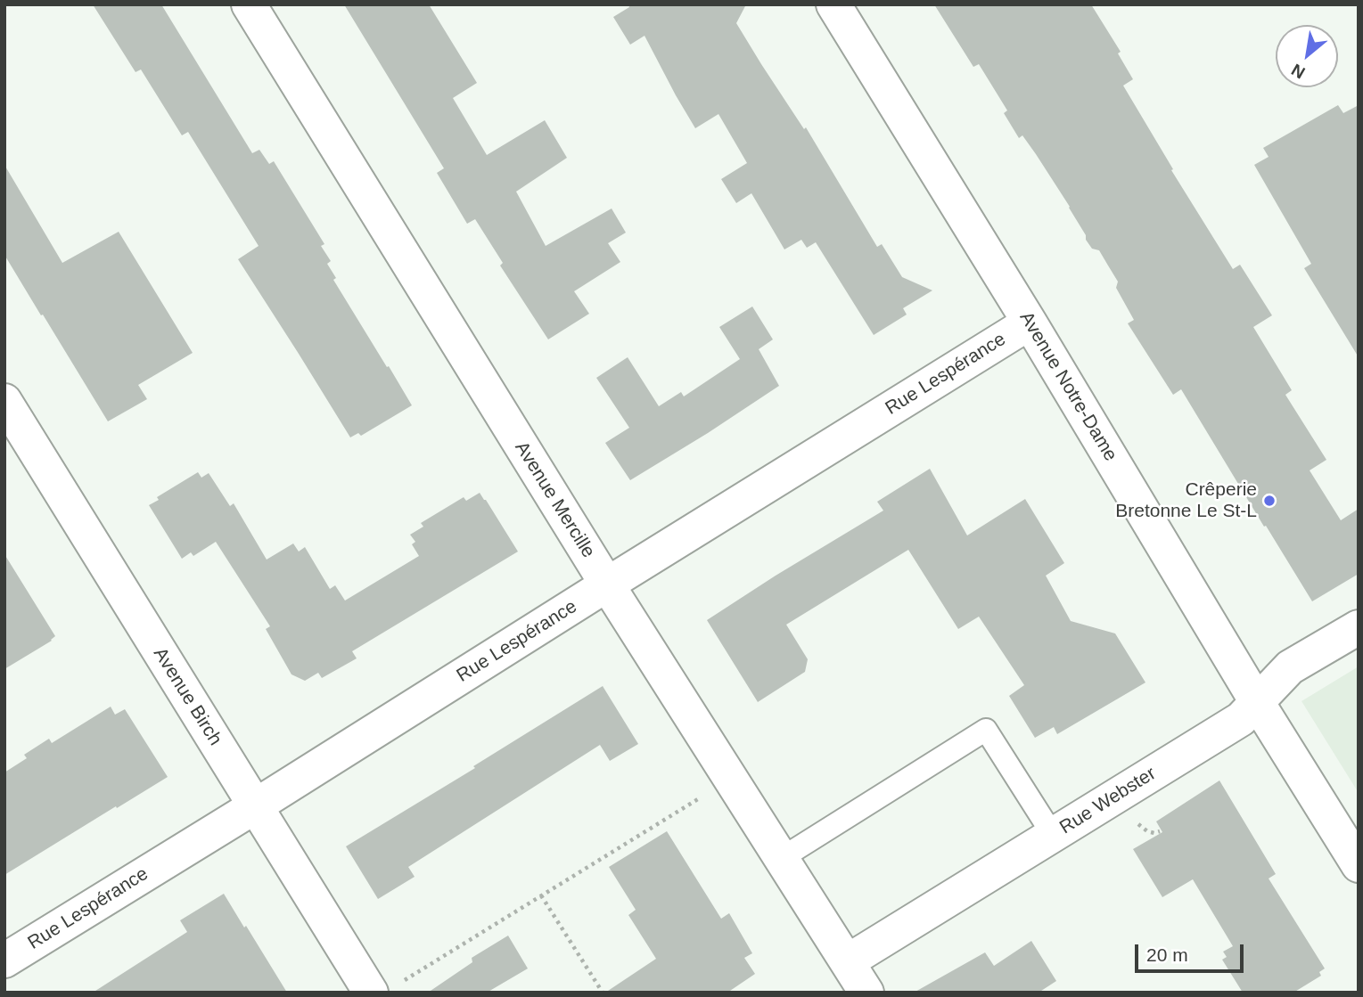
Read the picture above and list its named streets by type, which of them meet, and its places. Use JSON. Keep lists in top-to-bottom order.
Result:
{
  "streets": {
    "street": [
      "Rue Lespérance",
      "Avenue Notre-Dame",
      "Avenue Mercille",
      "Avenue Birch",
      "Rue Webster"
    ]
  },
  "crossings": [
    ["Rue Lespérance", "Avenue Notre-Dame"],
    ["Rue Lespérance", "Avenue Mercille"],
    ["Rue Lespérance", "Avenue Birch"],
    ["Avenue Notre-Dame", "Rue Webster"],
    ["Avenue Mercille", "Rue Webster"]
  ],
  "places": ["Crêperie Bretonne Le St-L"],
  "scale_bar": "20 m",
  "north": "bottom left"
}
